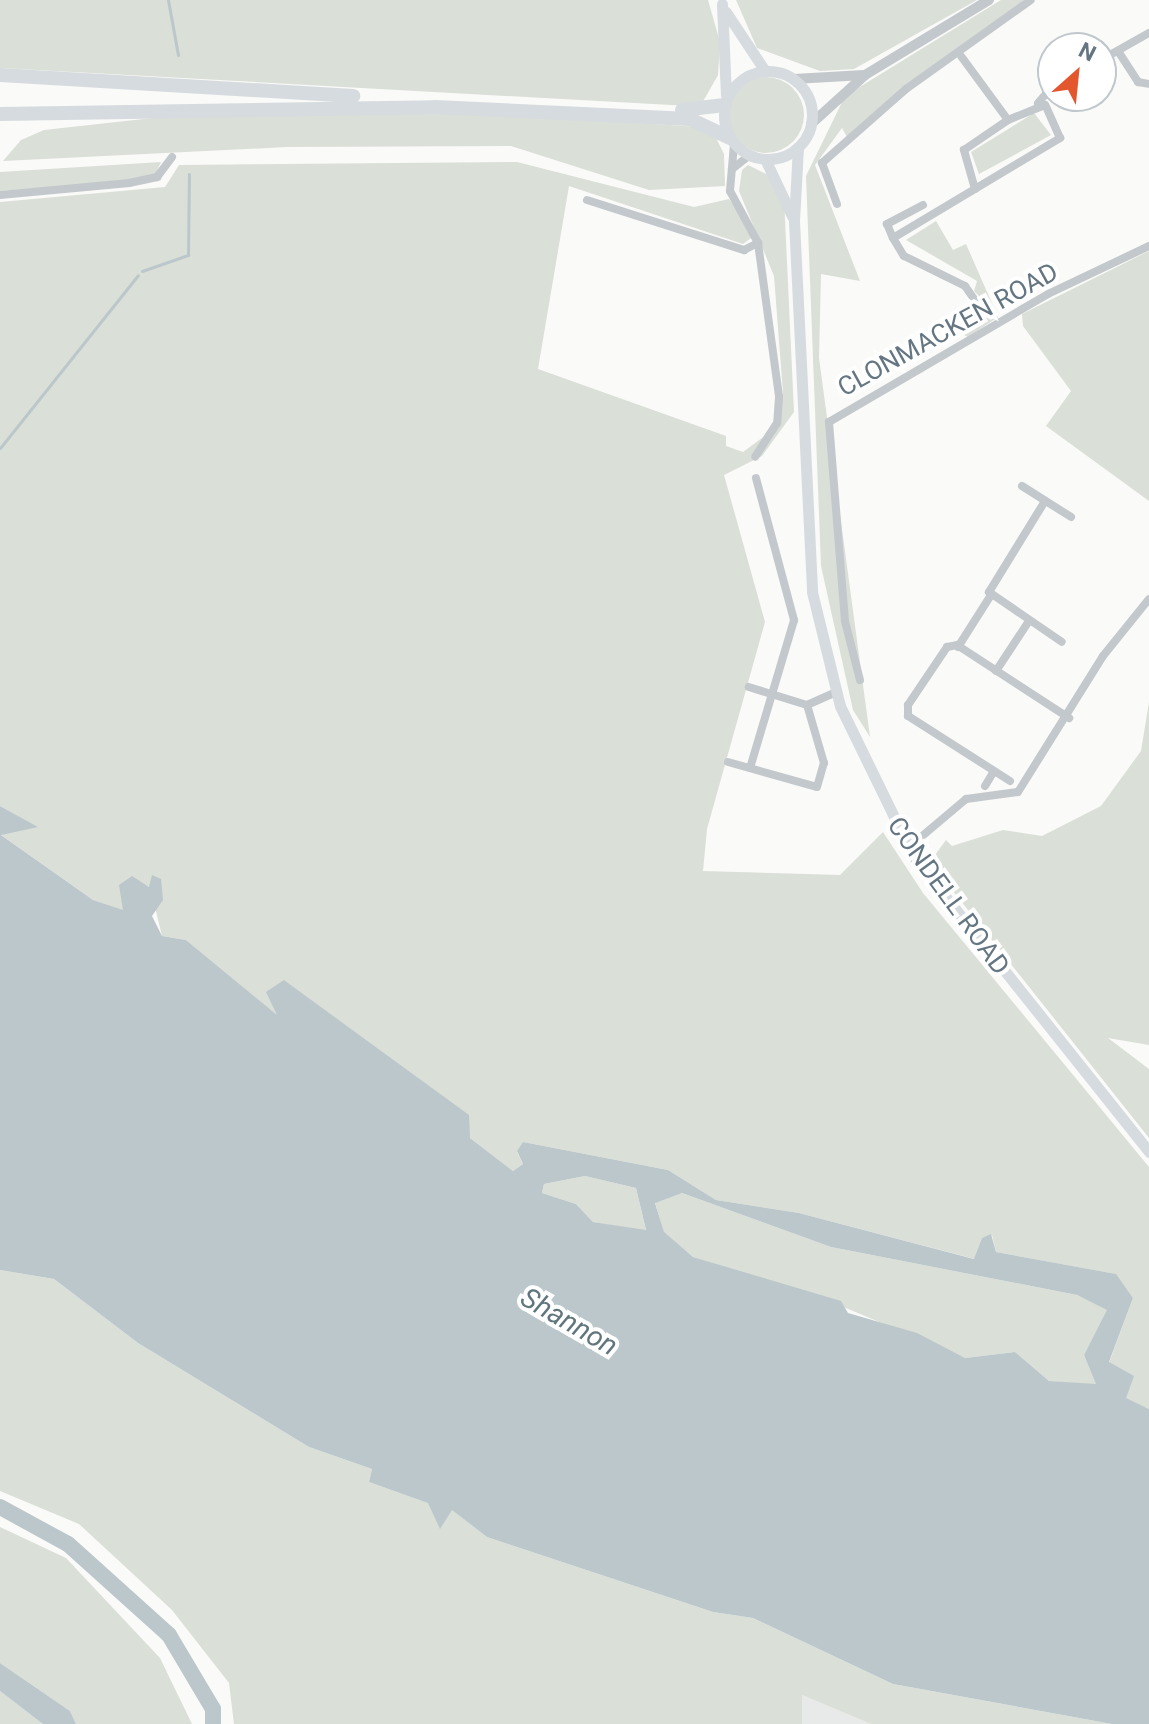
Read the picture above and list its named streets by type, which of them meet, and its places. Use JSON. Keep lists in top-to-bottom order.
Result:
{
  "streets": {
    "main road": ["CONDELL ROAD"],
    "street": ["CLONMACKEN ROAD"]
  },
  "water": ["Shannon"],
  "north": "top right"
}
